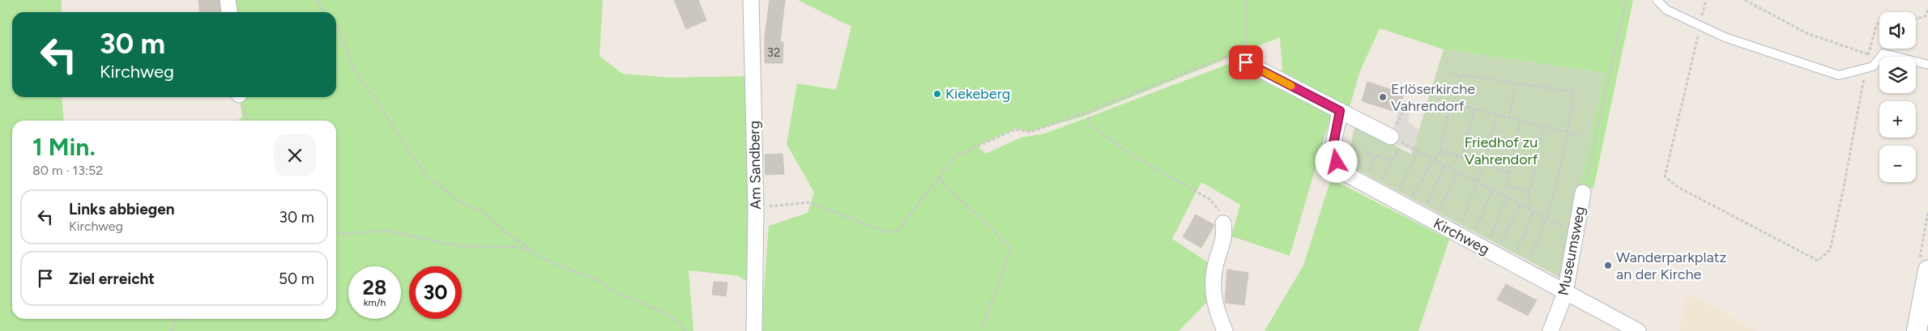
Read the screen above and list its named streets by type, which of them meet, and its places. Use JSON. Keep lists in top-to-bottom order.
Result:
{
  "streets": {
    "street": ["Am Sandberg", "Kirchweg", "Museumsweg"]
  },
  "crossings": [
    ["Kirchweg", "Museumsweg"]
  ],
  "parks": ["Friedhof zu Vahrendorf"],
  "places": ["Kiekeberg", "Erlöserkirche Vahrendorf", "Wanderparkplatz an der Kirche"],
  "house_numbers": ["32"],
  "page": {
    "map_buttons": ["+", "−"],
    "turn": ["30 m", "Kirchweg"],
    "heading": ["1 Min.", "80 m · 13:52"],
    "list": [
      {
        "name": "Links abbiegen",
        "note": "Kirchweg",
        "value": "30 m"
      },
      {
        "name": "Ziel erreicht",
        "value": "50 m"
      }
    ],
    "speed": "28 km/h",
    "limit": "30"
  }
}
